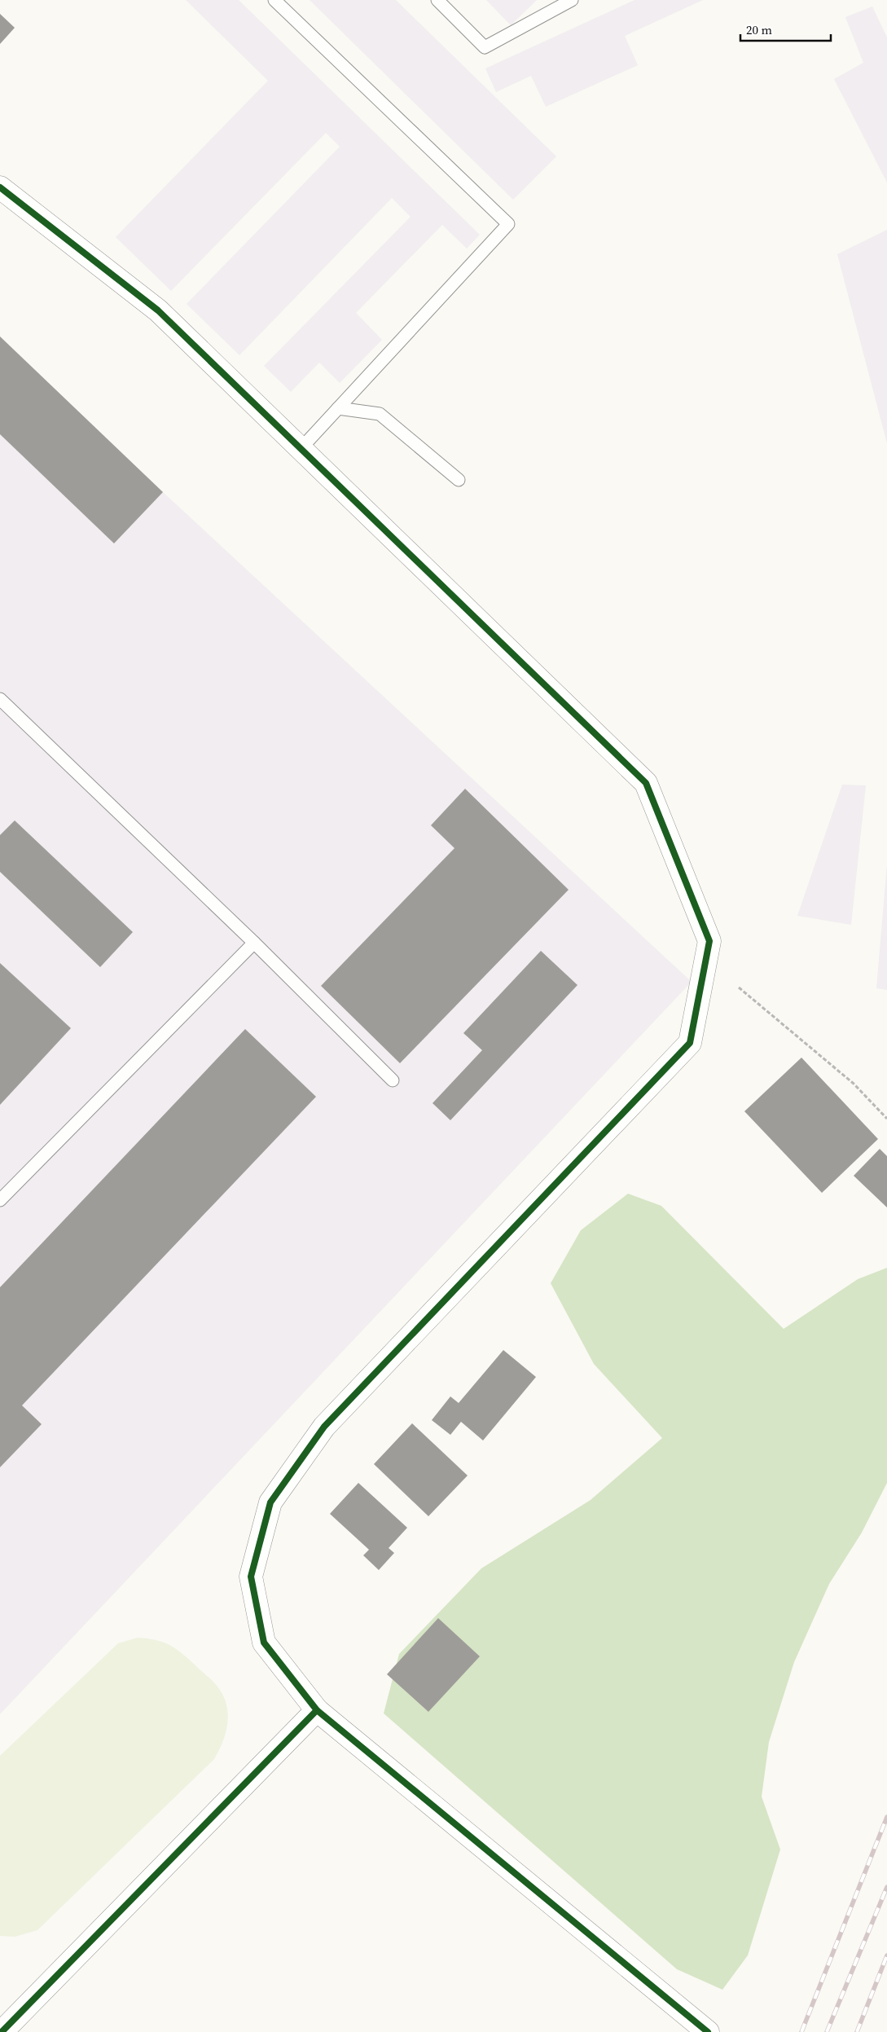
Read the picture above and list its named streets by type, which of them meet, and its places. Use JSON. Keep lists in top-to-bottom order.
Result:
{
  "scale_bar": "20 m"
}
